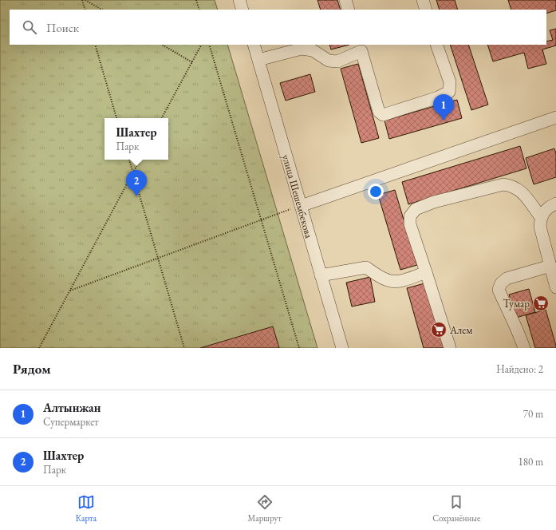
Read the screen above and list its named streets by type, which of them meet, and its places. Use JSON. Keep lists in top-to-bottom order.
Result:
{
  "streets": {
    "street": ["улица Шешембекова"]
  },
  "places": {
    "supermarket": ["Тумар", "Алем"]
  },
  "page": {
    "search": "Поиск",
    "pins": ["1", "2"],
    "popup": ["Шахтер", "Парк"],
    "heading": ["Рядом", "Найдено: 2"],
    "list": [
      {
        "mark": "1",
        "name": "Алтынжан",
        "note": "Супермаркет",
        "value": "70 m"
      },
      {
        "mark": "2",
        "name": "Шахтер",
        "note": "Парк",
        "value": "180 m"
      }
    ],
    "nav": ["Карта", "Маршрут", "Сохранённые"]
  }
}
